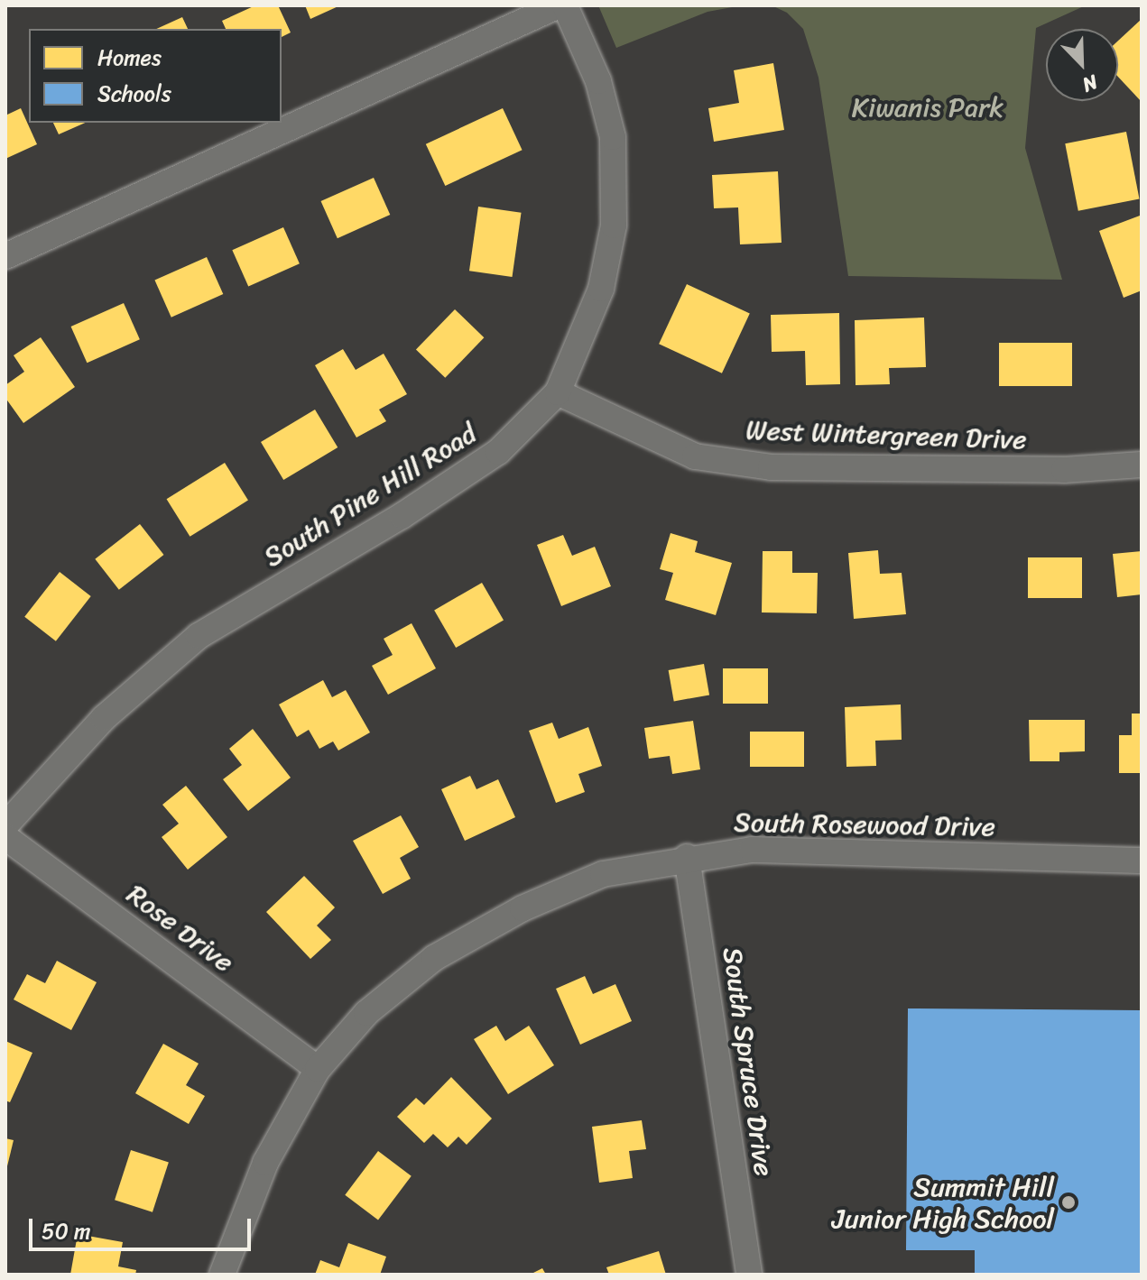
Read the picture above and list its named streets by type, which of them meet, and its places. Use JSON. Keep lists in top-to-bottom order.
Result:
{
  "streets": {
    "street": [
      "West Wintergreen Drive",
      "South Pine Hill Road",
      "South Rosewood Drive",
      "Rose Drive",
      "South Spruce Drive"
    ]
  },
  "crossings": [
    ["West Wintergreen Drive", "South Pine Hill Road"],
    ["South Rosewood Drive", "Rose Drive"],
    ["South Rosewood Drive", "South Spruce Drive"]
  ],
  "parks": ["Kiwanis Park"],
  "places": ["Summit Hill Junior High School"],
  "legend": ["Homes", "Schools"],
  "scale_bar": "50 m",
  "north": "bottom right"
}
